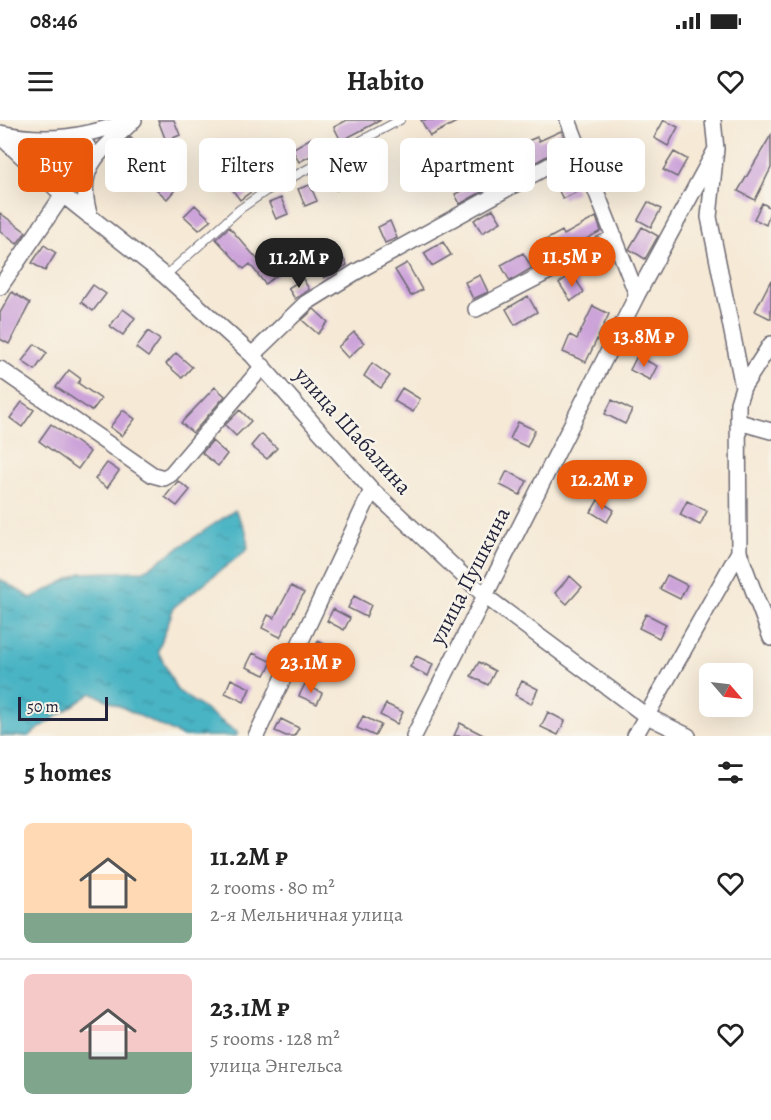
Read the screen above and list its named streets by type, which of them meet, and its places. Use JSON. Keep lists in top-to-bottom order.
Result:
{
  "streets": {
    "street": ["улица Шабалина", "улица Пушкина"]
  },
  "crossings": [
    ["улица Шабалина", "улица Пушкина"]
  ],
  "scale_bar": "50 m",
  "north": "bottom right",
  "page": {
    "status": "08:46",
    "header": "Habito",
    "chip": [
      "Buy",
      "Rent",
      "Filters",
      "New",
      "Apartment",
      "House"
    ],
    "price": [
      "11.5M ₽",
      "11.2M ₽",
      "13.8M ₽",
      "12.2M ₽",
      "23.1M ₽"
    ],
    "scale": "50 m",
    "heading": "5 homes",
    "list": [
      {
        "name": "11.2M ₽",
        "note": "2 rooms · 80 m² · 2-я Мельничная улица"
      },
      {
        "name": "23.1M ₽",
        "note": "5 rooms · 128 m² · улица Энгельса"
      }
    ]
  }
}
